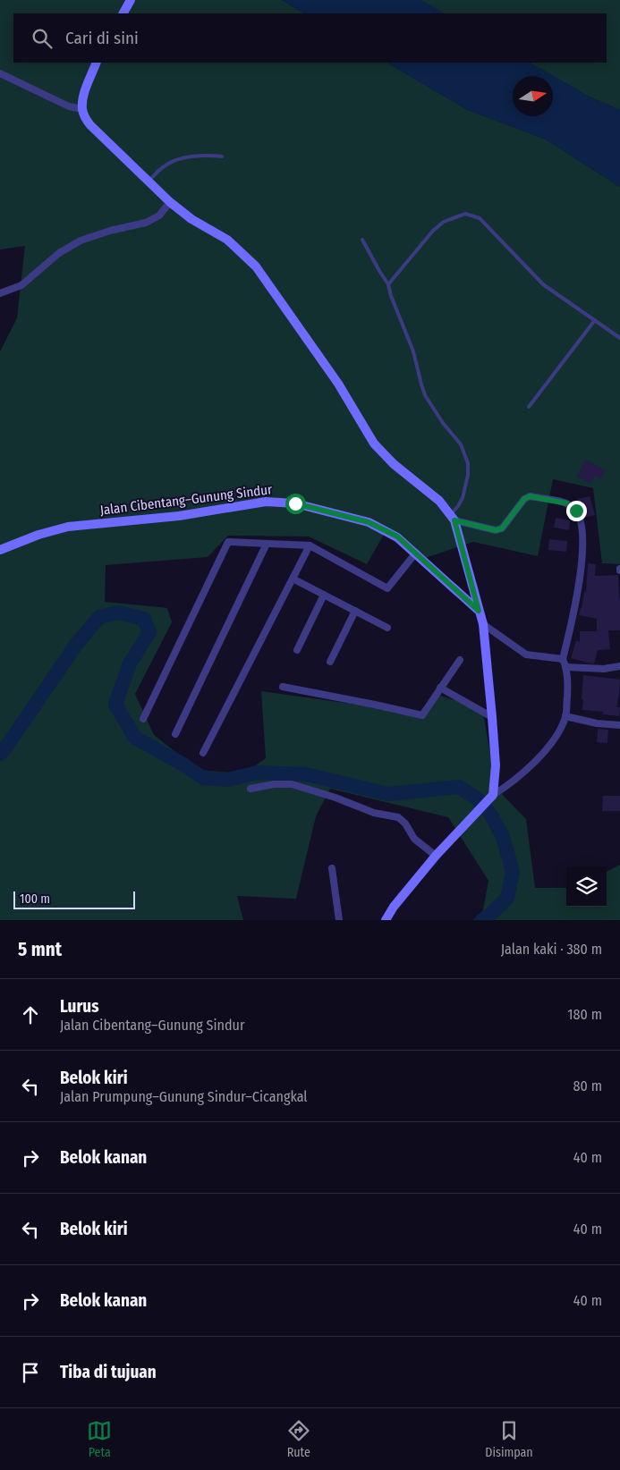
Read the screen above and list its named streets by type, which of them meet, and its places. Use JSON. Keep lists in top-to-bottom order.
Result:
{
  "streets": {
    "main road": ["Jalan Cibentang–Gunung Sindur"]
  },
  "scale_bar": "100 m",
  "north": "right",
  "page": {
    "search": "Cari di sini",
    "scale": "100 m",
    "heading": ["5 mnt", "Jalan kaki · 380 m"],
    "list": [
      ["Lurus", "Jalan Cibentang–Gunung Sindur", "180 m"],
      ["Belok kiri", "Jalan Prumpung–Gunung Sindur–Cicangkal", "80 m"],
      ["Belok kanan", "40 m"],
      ["Belok kiri", "40 m"],
      ["Belok kanan", "40 m"],
      "Tiba di tujuan"
    ],
    "nav": ["Peta", "Rute", "Disimpan"]
  }
}
